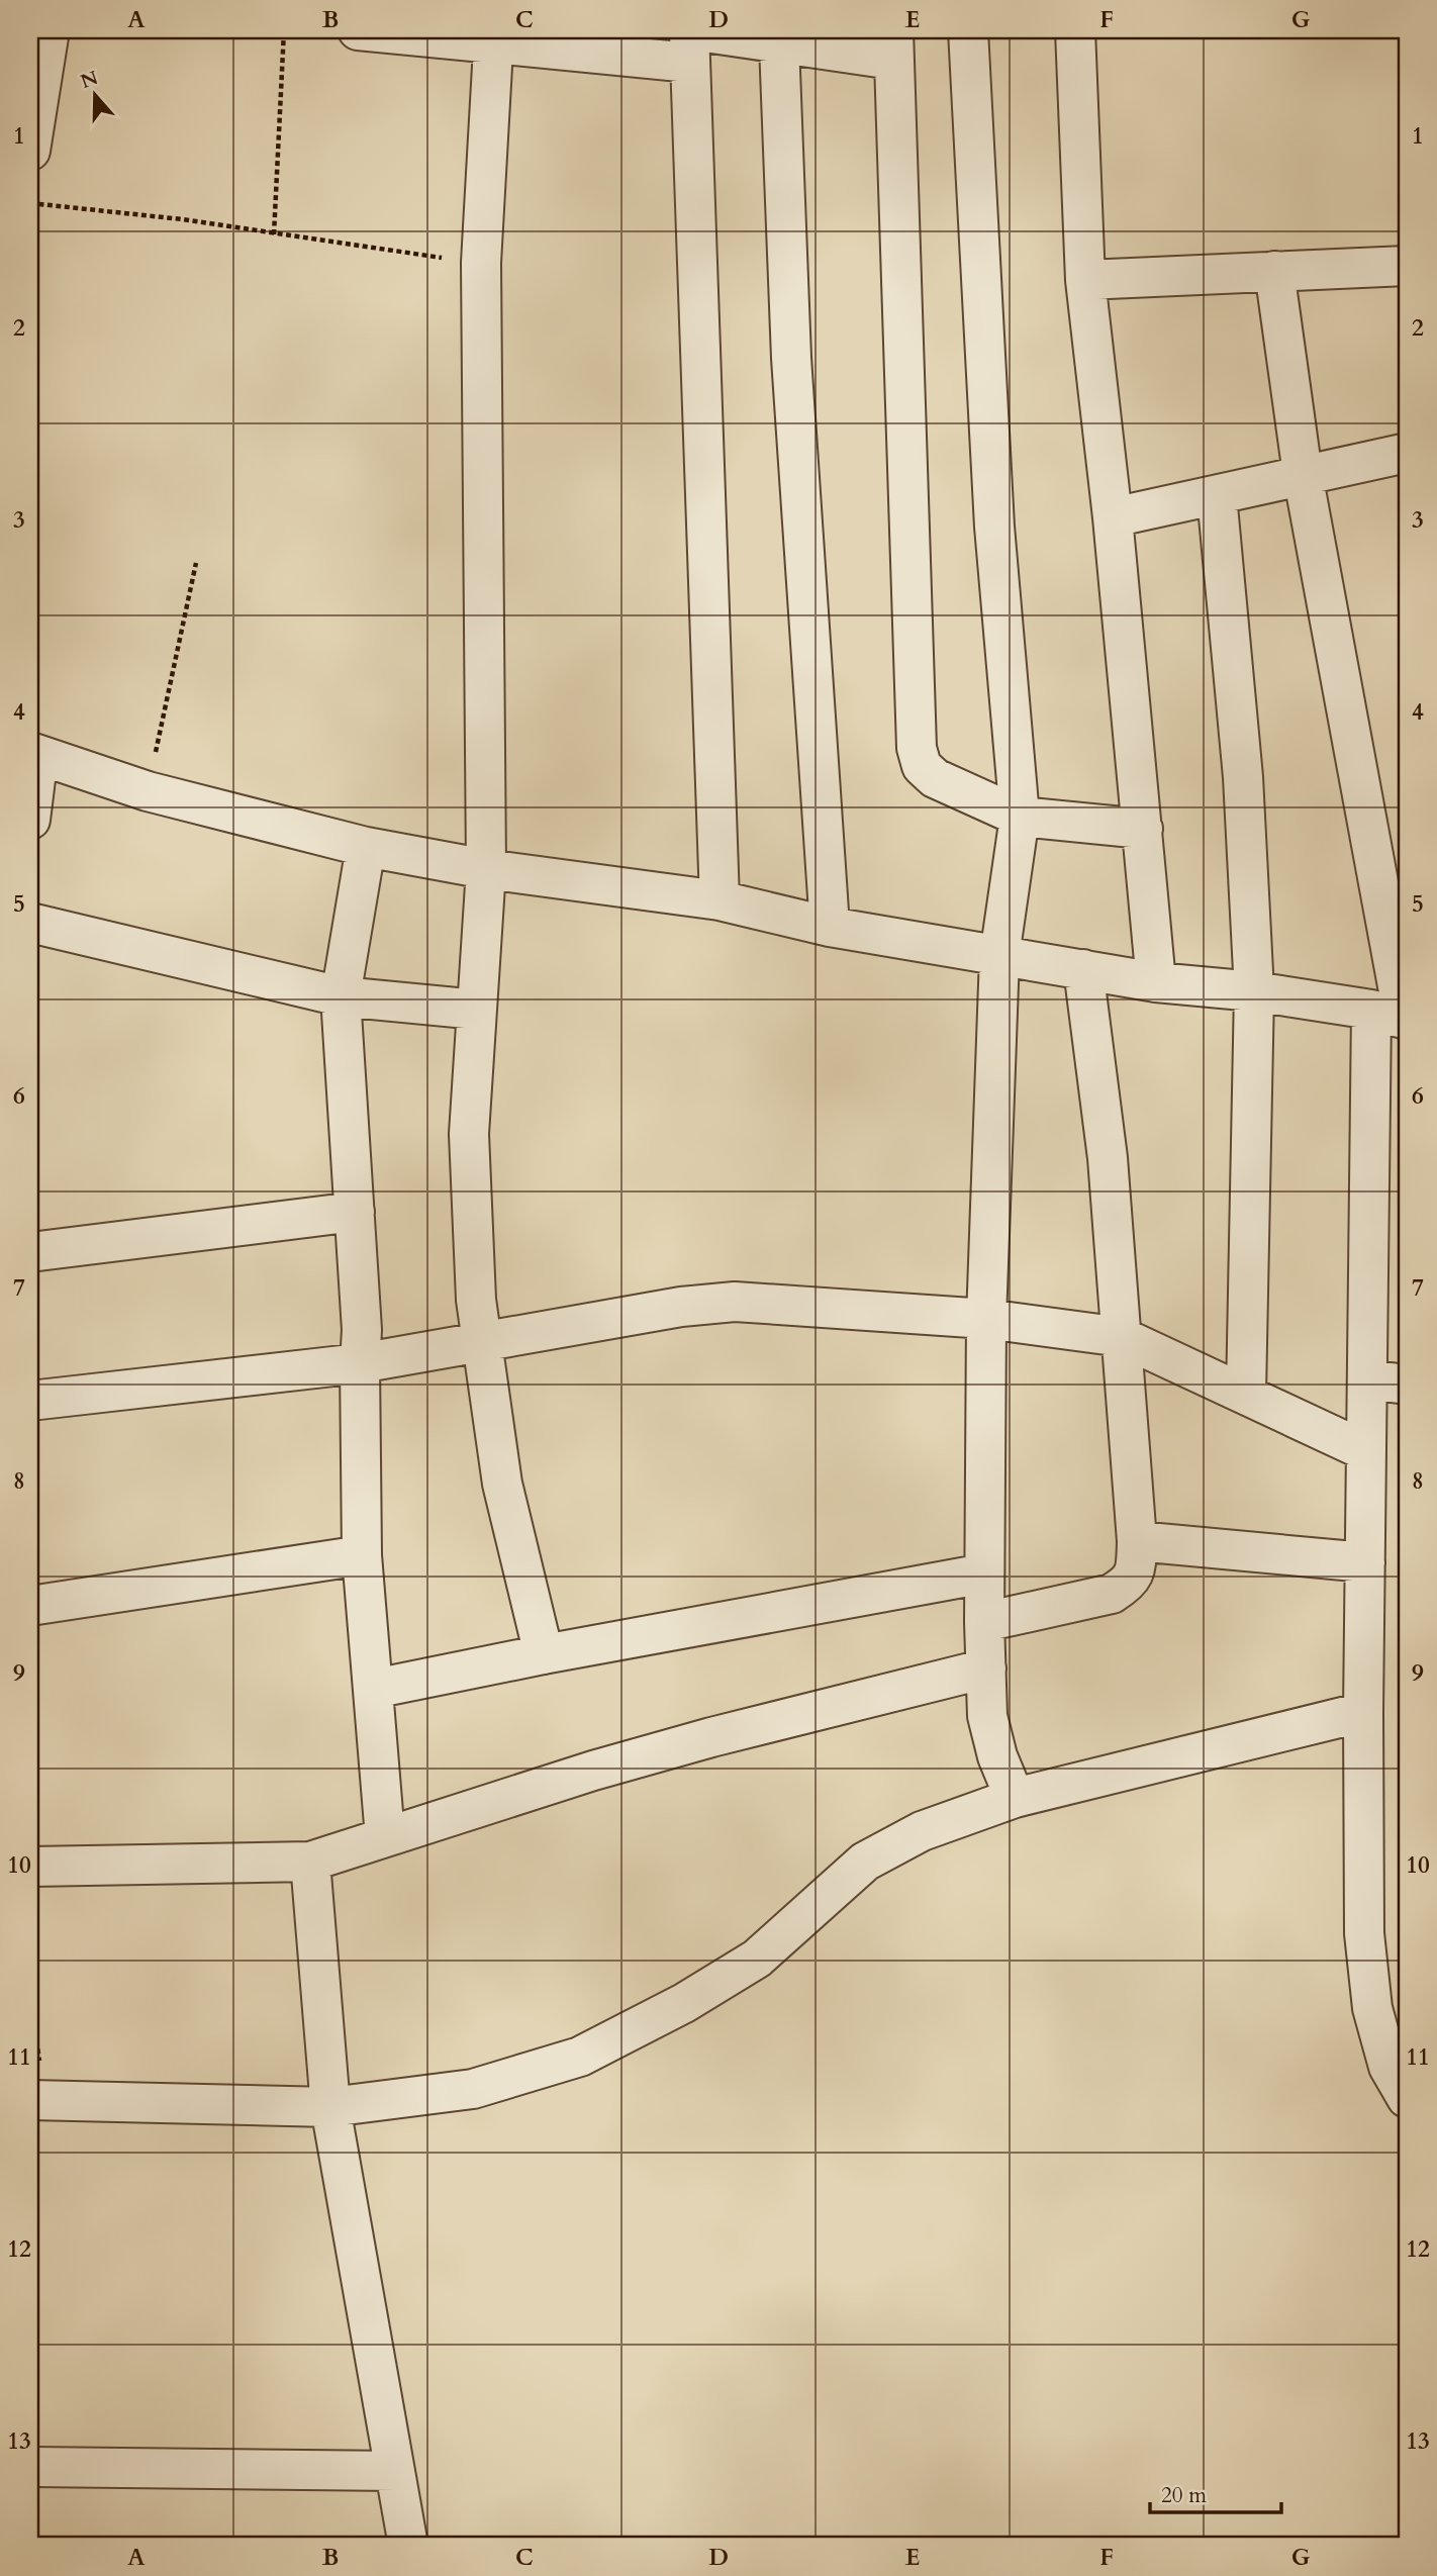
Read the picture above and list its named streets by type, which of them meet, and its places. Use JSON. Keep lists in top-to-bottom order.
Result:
{
  "scale_bar": "20 m",
  "north": "top",
  "grid": {
    "columns": [
      "A",
      "B",
      "C",
      "D",
      "E",
      "F",
      "G"
    ],
    "rows": [
      "1",
      "2",
      "3",
      "4",
      "5",
      "6",
      "7",
      "8",
      "9",
      "10",
      "11",
      "12",
      "13"
    ]
  }
}
